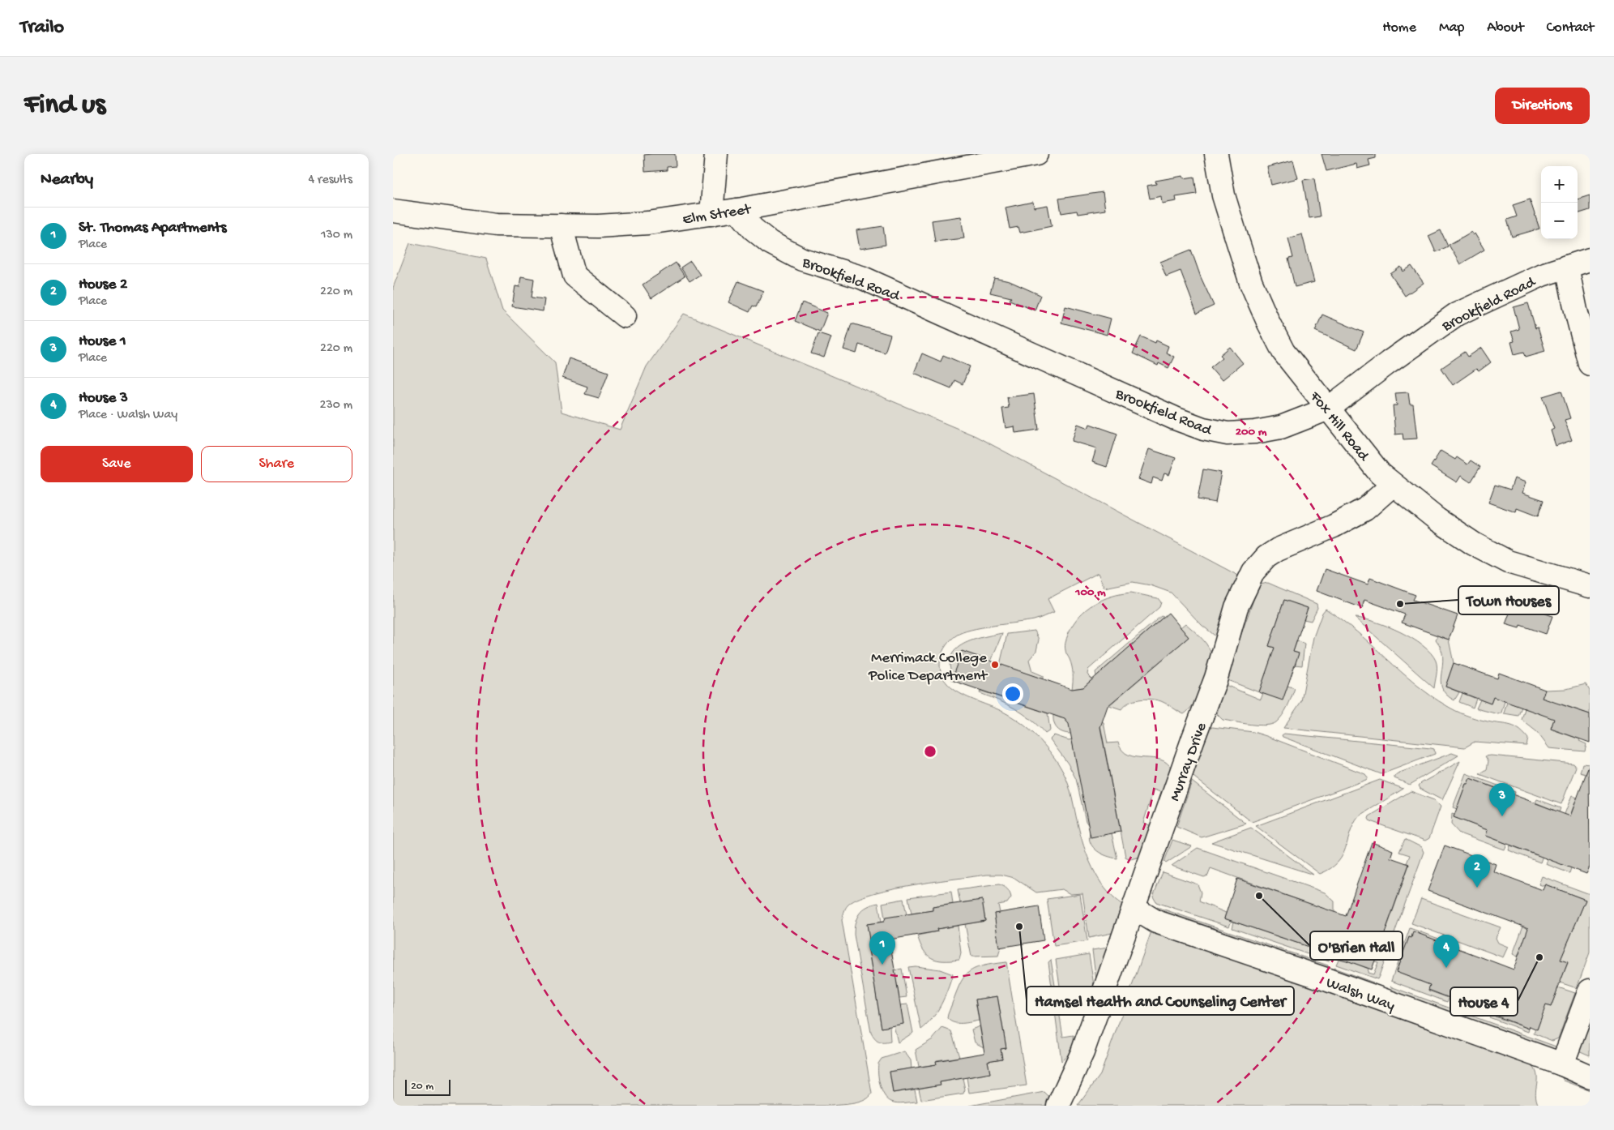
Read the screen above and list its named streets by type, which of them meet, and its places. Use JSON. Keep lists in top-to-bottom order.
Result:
{
  "streets": {
    "street": [
      "Elm Street",
      "Brookfield Road",
      "Fox Hill Road",
      "Murray Drive",
      "Walsh Way"
    ]
  },
  "crossings": [
    ["Elm Street", "Brookfield Road"],
    ["Brookfield Road", "Fox Hill Road"],
    ["Fox Hill Road", "Murray Drive"],
    ["Murray Drive", "Walsh Way"]
  ],
  "places": [
    "Town Houses",
    "Merrimack College Police Department",
    "O'Brien Hall",
    "Hamsel Health and Counseling Center",
    "House 4"
  ],
  "scale_bar": "20 m",
  "page": {
    "header": "Trailo",
    "nav": [
      "Home",
      "Map",
      "About",
      "Contact"
    ],
    "buttons": [
      "Directions",
      ["Save", "Share"]
    ],
    "title": "Find us",
    "heading": ["Nearby", "4 results"],
    "map_buttons": ["+", "−"],
    "list": [
      {
        "mark": "1",
        "name": "St. Thomas Apartments",
        "note": "Place",
        "value": "130 m"
      },
      {
        "mark": "2",
        "name": "House 2",
        "note": "Place",
        "value": "220 m"
      },
      {
        "mark": "3",
        "name": "House 1",
        "note": "Place",
        "value": "220 m"
      },
      {
        "mark": "4",
        "name": "House 3",
        "note": "Place · Walsh Way",
        "value": "230 m"
      }
    ],
    "pins": [
      "3",
      "2",
      "1",
      "4"
    ],
    "scale": "20 m"
  },
  "rings": ["200 m", "100 m"]
}
